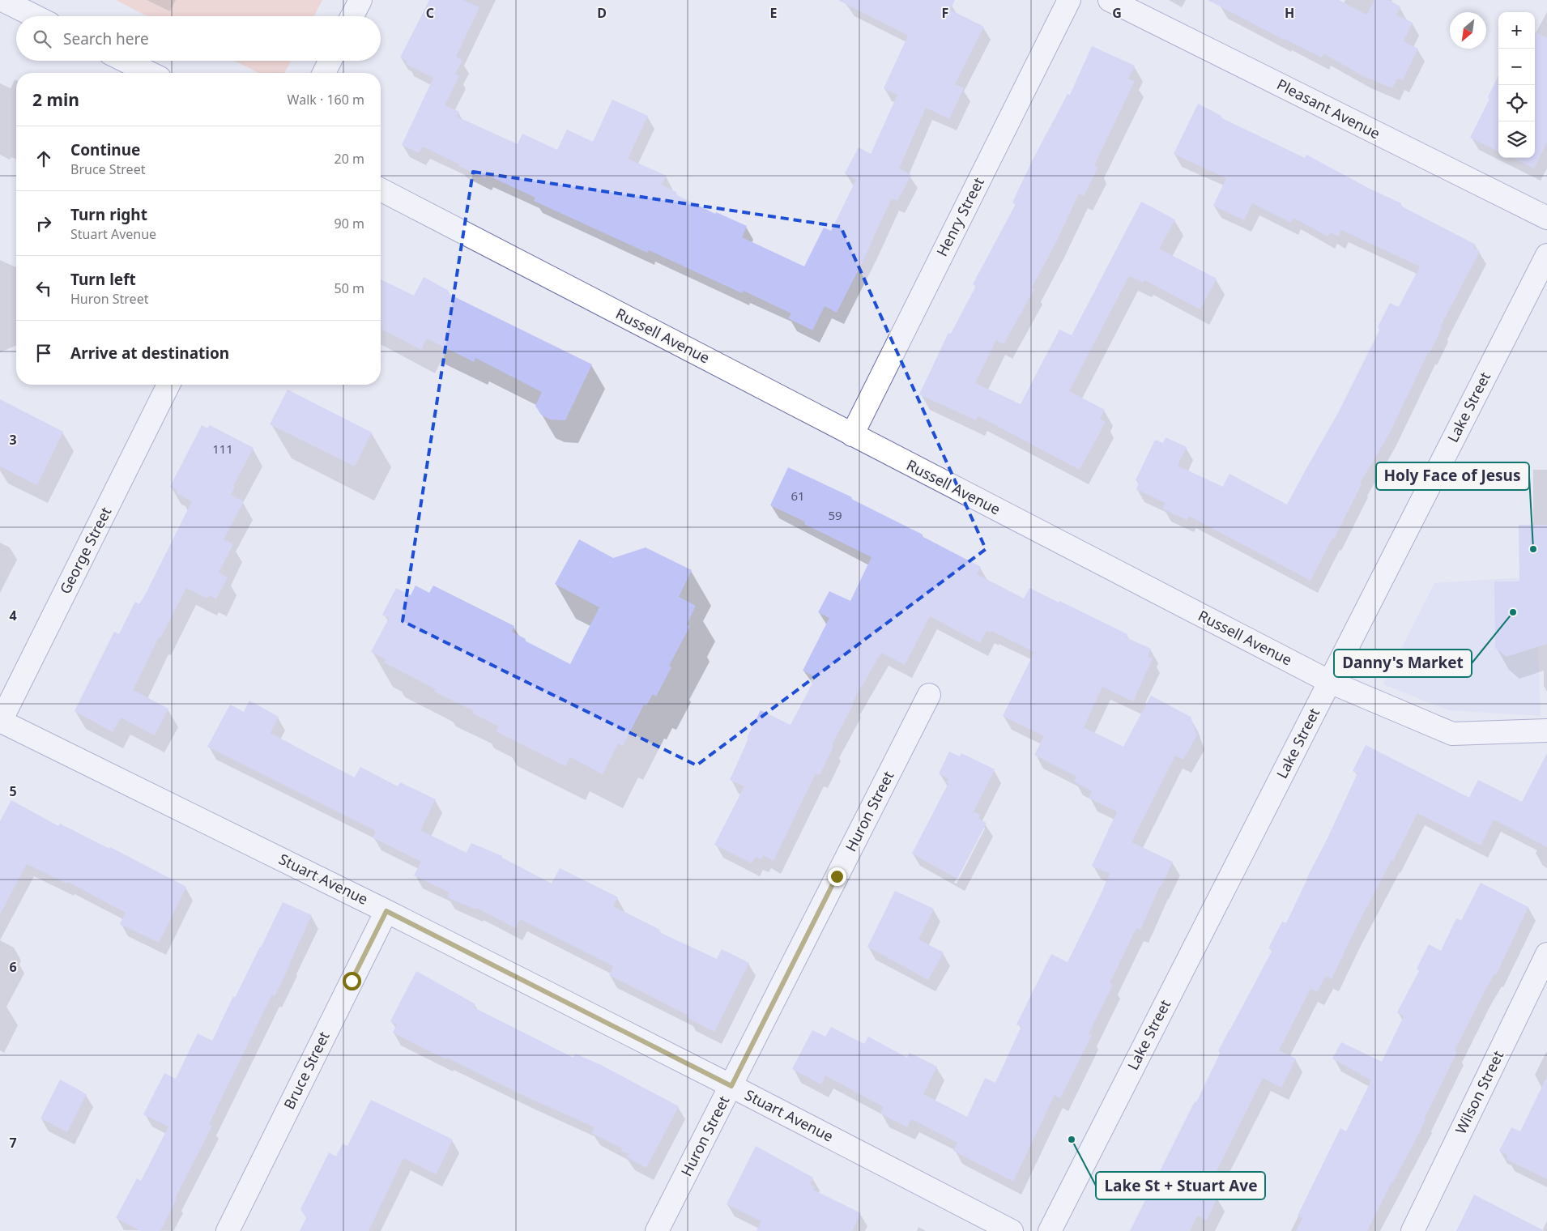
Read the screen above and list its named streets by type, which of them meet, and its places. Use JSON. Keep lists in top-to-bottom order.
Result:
{
  "streets": {
    "street": [
      "Pleasant Avenue",
      "Henry Street",
      "Russell Avenue",
      "Lake Street",
      "George Street",
      "Huron Street",
      "Stuart Avenue",
      "Bruce Street",
      "Wilson Street"
    ]
  },
  "crossings": [
    ["Henry Street", "Russell Avenue"],
    ["Russell Avenue", "Lake Street"],
    ["George Street", "Stuart Avenue"],
    ["Huron Street", "Stuart Avenue"],
    ["Stuart Avenue", "Bruce Street"]
  ],
  "places": ["Holy Face of Jesus", "Danny's Market", "Lake St + Stuart Ave"],
  "house_numbers": ["111", "61", "59"],
  "north": "bottom left",
  "page": {
    "map_buttons": ["+", "−"],
    "search": "Search here",
    "heading": ["2 min", "Walk · 160 m"],
    "list": [
      ["Continue", "Bruce Street", "20 m"],
      ["Turn right", "Stuart Avenue", "90 m"],
      ["Turn left", "Huron Street", "50 m"],
      "Arrive at destination"
    ]
  },
  "grid": {
    "columns": [
      "C",
      "D",
      "E",
      "F",
      "G",
      "H"
    ],
    "rows": [
      "3",
      "4",
      "5",
      "6",
      "7"
    ]
  }
}
